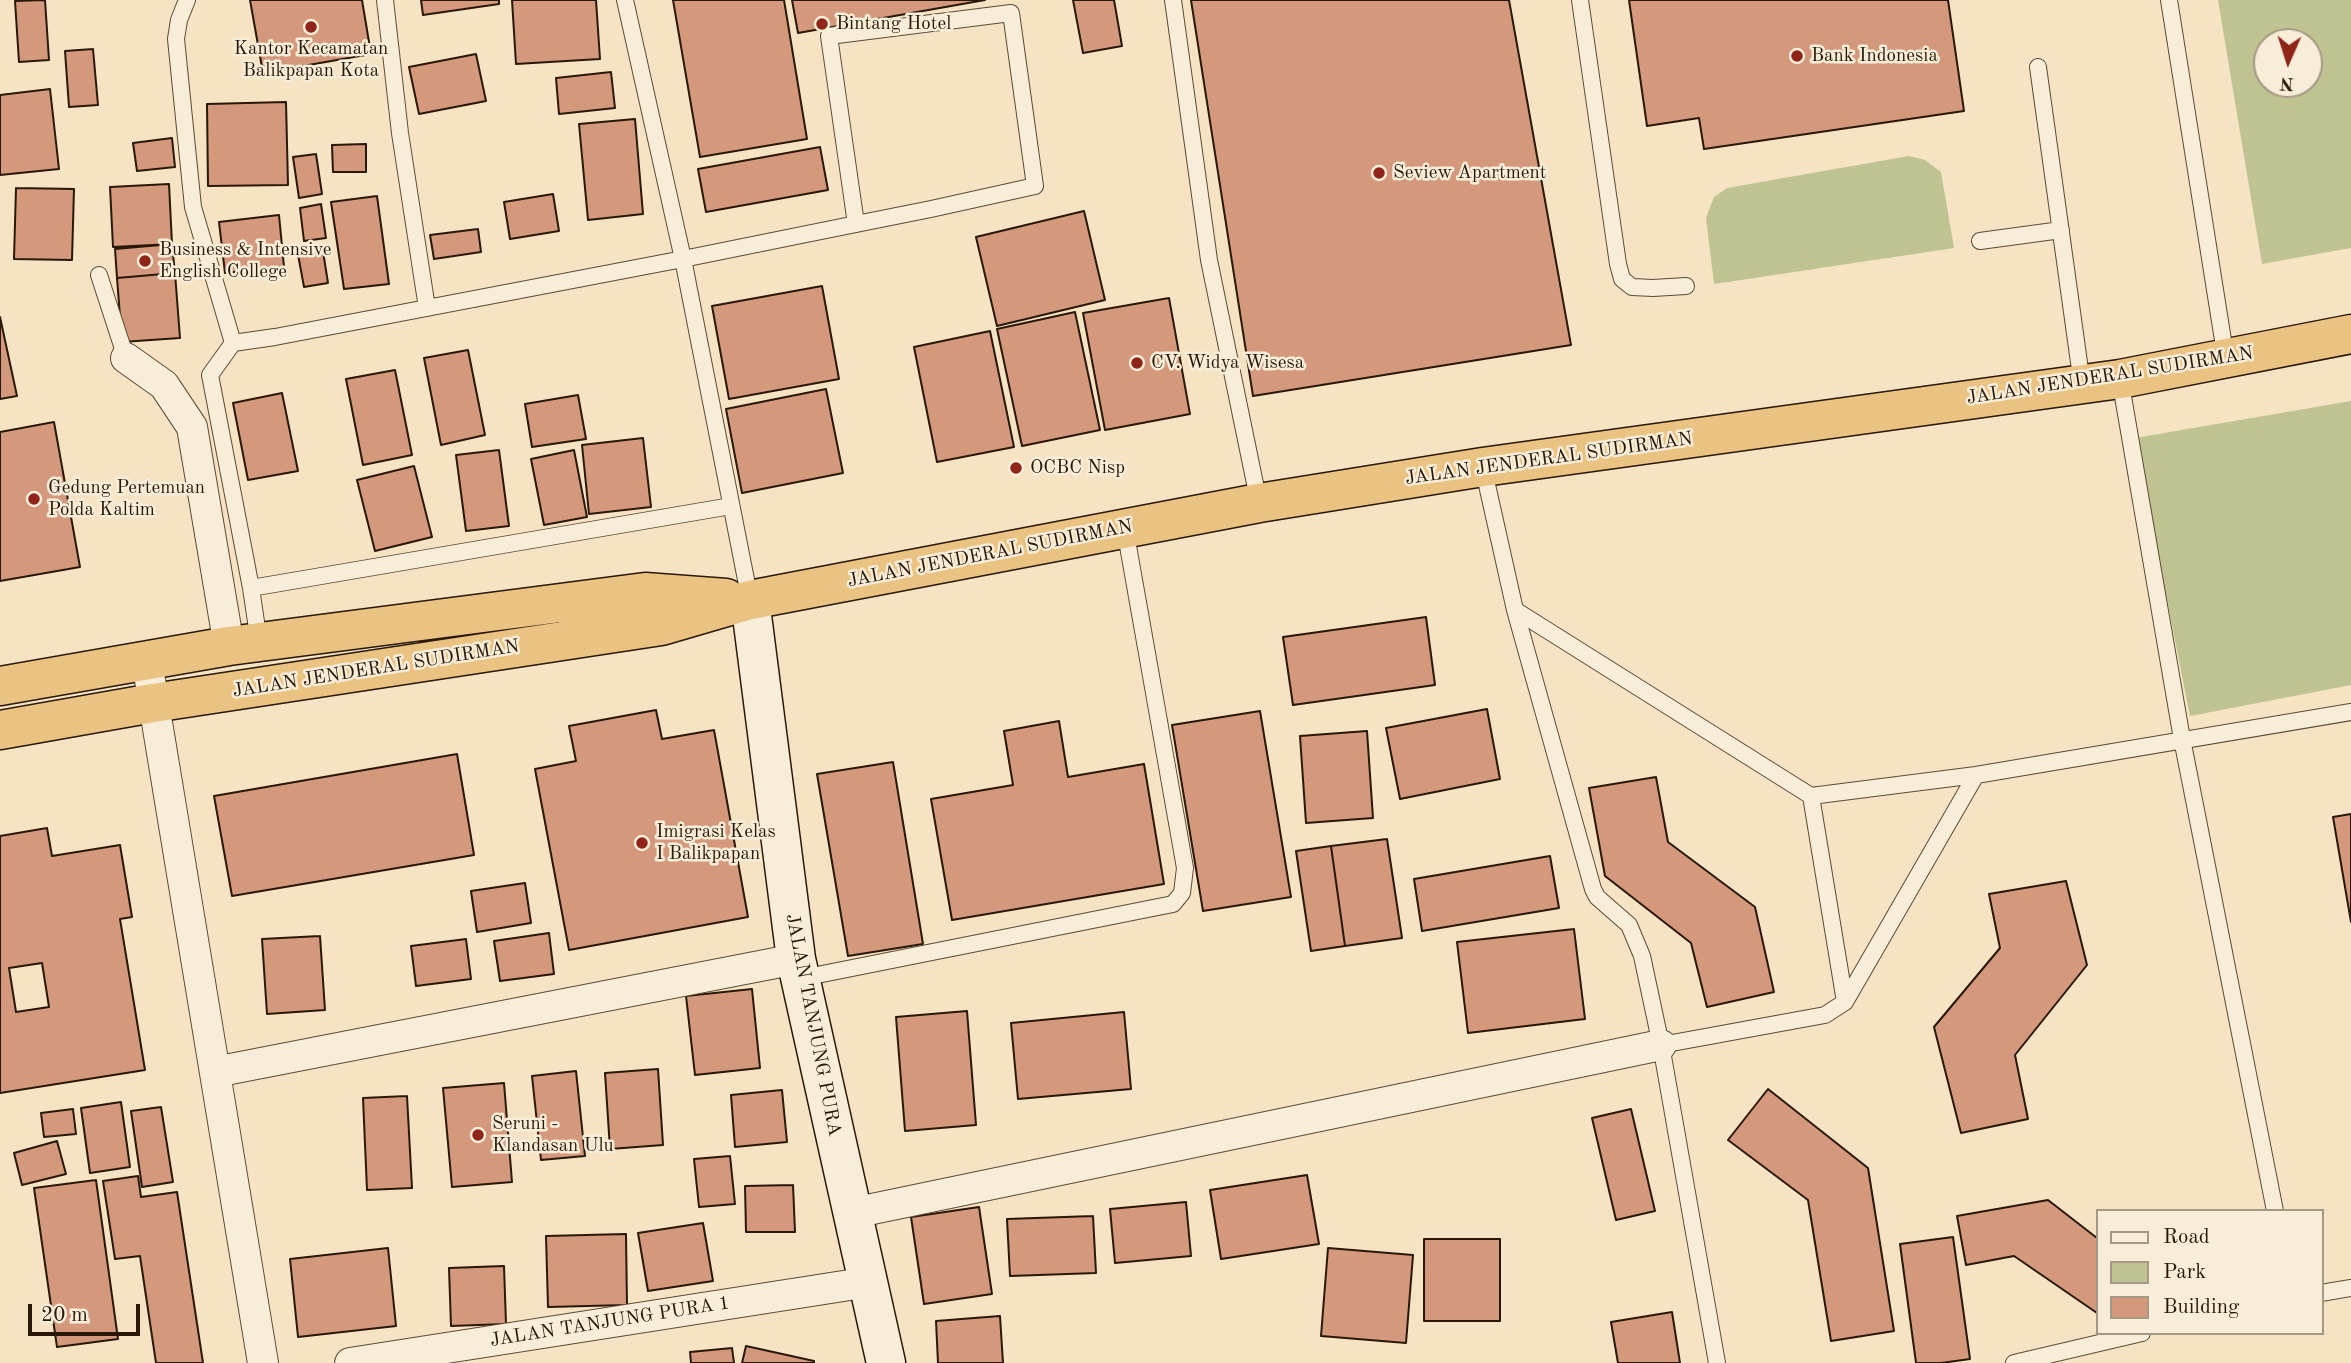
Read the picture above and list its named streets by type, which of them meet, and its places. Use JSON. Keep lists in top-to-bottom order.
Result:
{
  "streets": {
    "highway": ["JALAN JENDERAL SUDIRMAN"],
    "street": ["JALAN TANJUNG PURA", "JALAN TANJUNG PURA 1"]
  },
  "crossings": [
    ["JALAN JENDERAL SUDIRMAN", "JALAN TANJUNG PURA"],
    ["JALAN TANJUNG PURA", "JALAN TANJUNG PURA 1"]
  ],
  "places": [
    "Bintang Hotel",
    "Kantor Kecamatan Balikpapan Kota",
    "Bank Indonesia",
    "Seview Apartment",
    "Business & Intensive English College",
    "CV. Widya Wisesa",
    "OCBC Nisp",
    "Gedung Pertemuan Polda Kaltim",
    "Imigrasi Kelas I Balikpapan",
    "Seruni - Klandasan Ulu"
  ],
  "legend": ["Road", "Park", "Building"],
  "scale_bar": "20 m",
  "north": "bottom"
}
